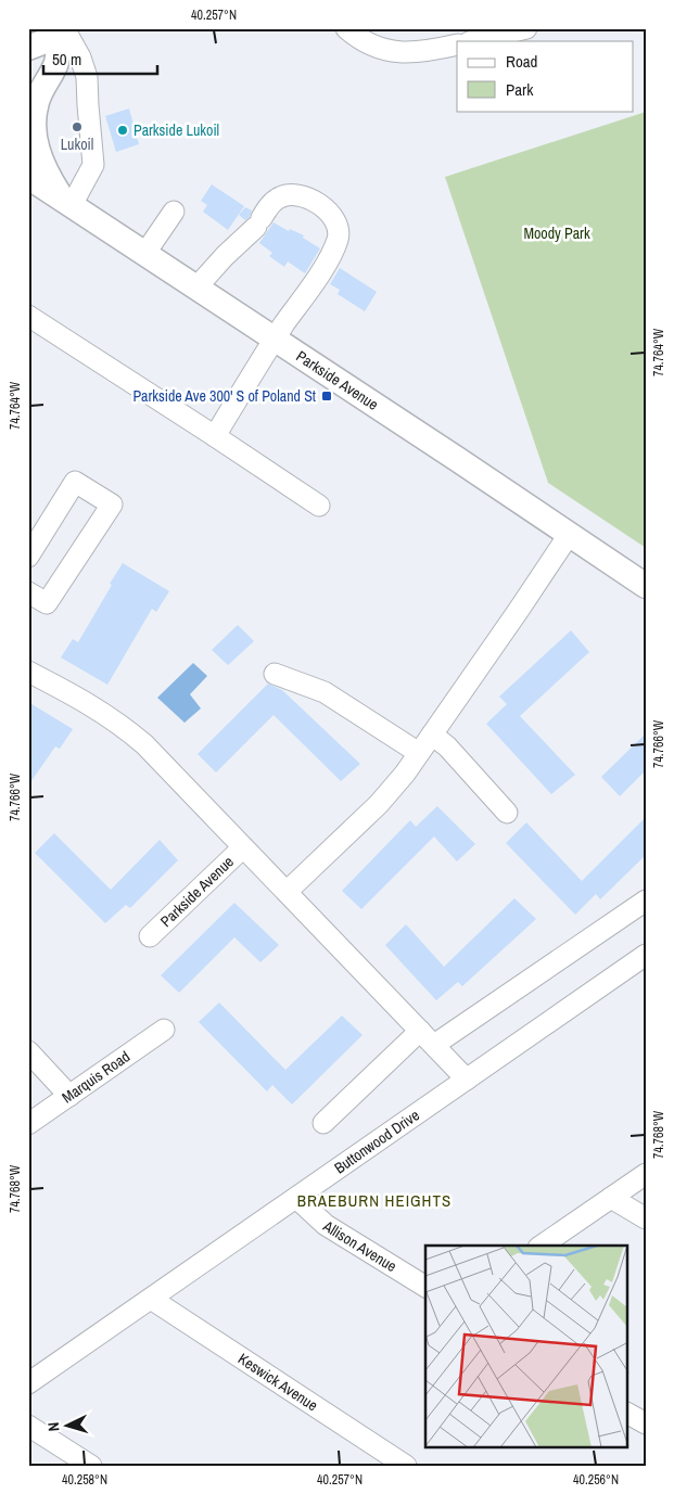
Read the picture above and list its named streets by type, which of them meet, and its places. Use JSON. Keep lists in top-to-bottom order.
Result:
{
  "streets": {
    "main road": ["Parkside Avenue"],
    "street": [
      "Marquis Road",
      "Buttonwood Drive",
      "Allison Avenue",
      "Keswick Avenue"
    ]
  },
  "crossings": [
    ["Buttonwood Drive", "Allison Avenue"],
    ["Buttonwood Drive", "Keswick Avenue"]
  ],
  "districts": ["BRAEBURN HEIGHTS"],
  "parks": ["Moody Park"],
  "places": {
    "other": ["Lukoil", "Parkside Lukoil"],
    "transit": ["Parkside Ave 300' S of Poland St"]
  },
  "legend": ["Road", "Park"],
  "scale_bar": "50 m",
  "north": "left",
  "coordinates": [
    "40.257°N",
    "74.764°W",
    "74.766°W",
    "74.768°W",
    "40.258°N",
    "40.256°N"
  ]
}
